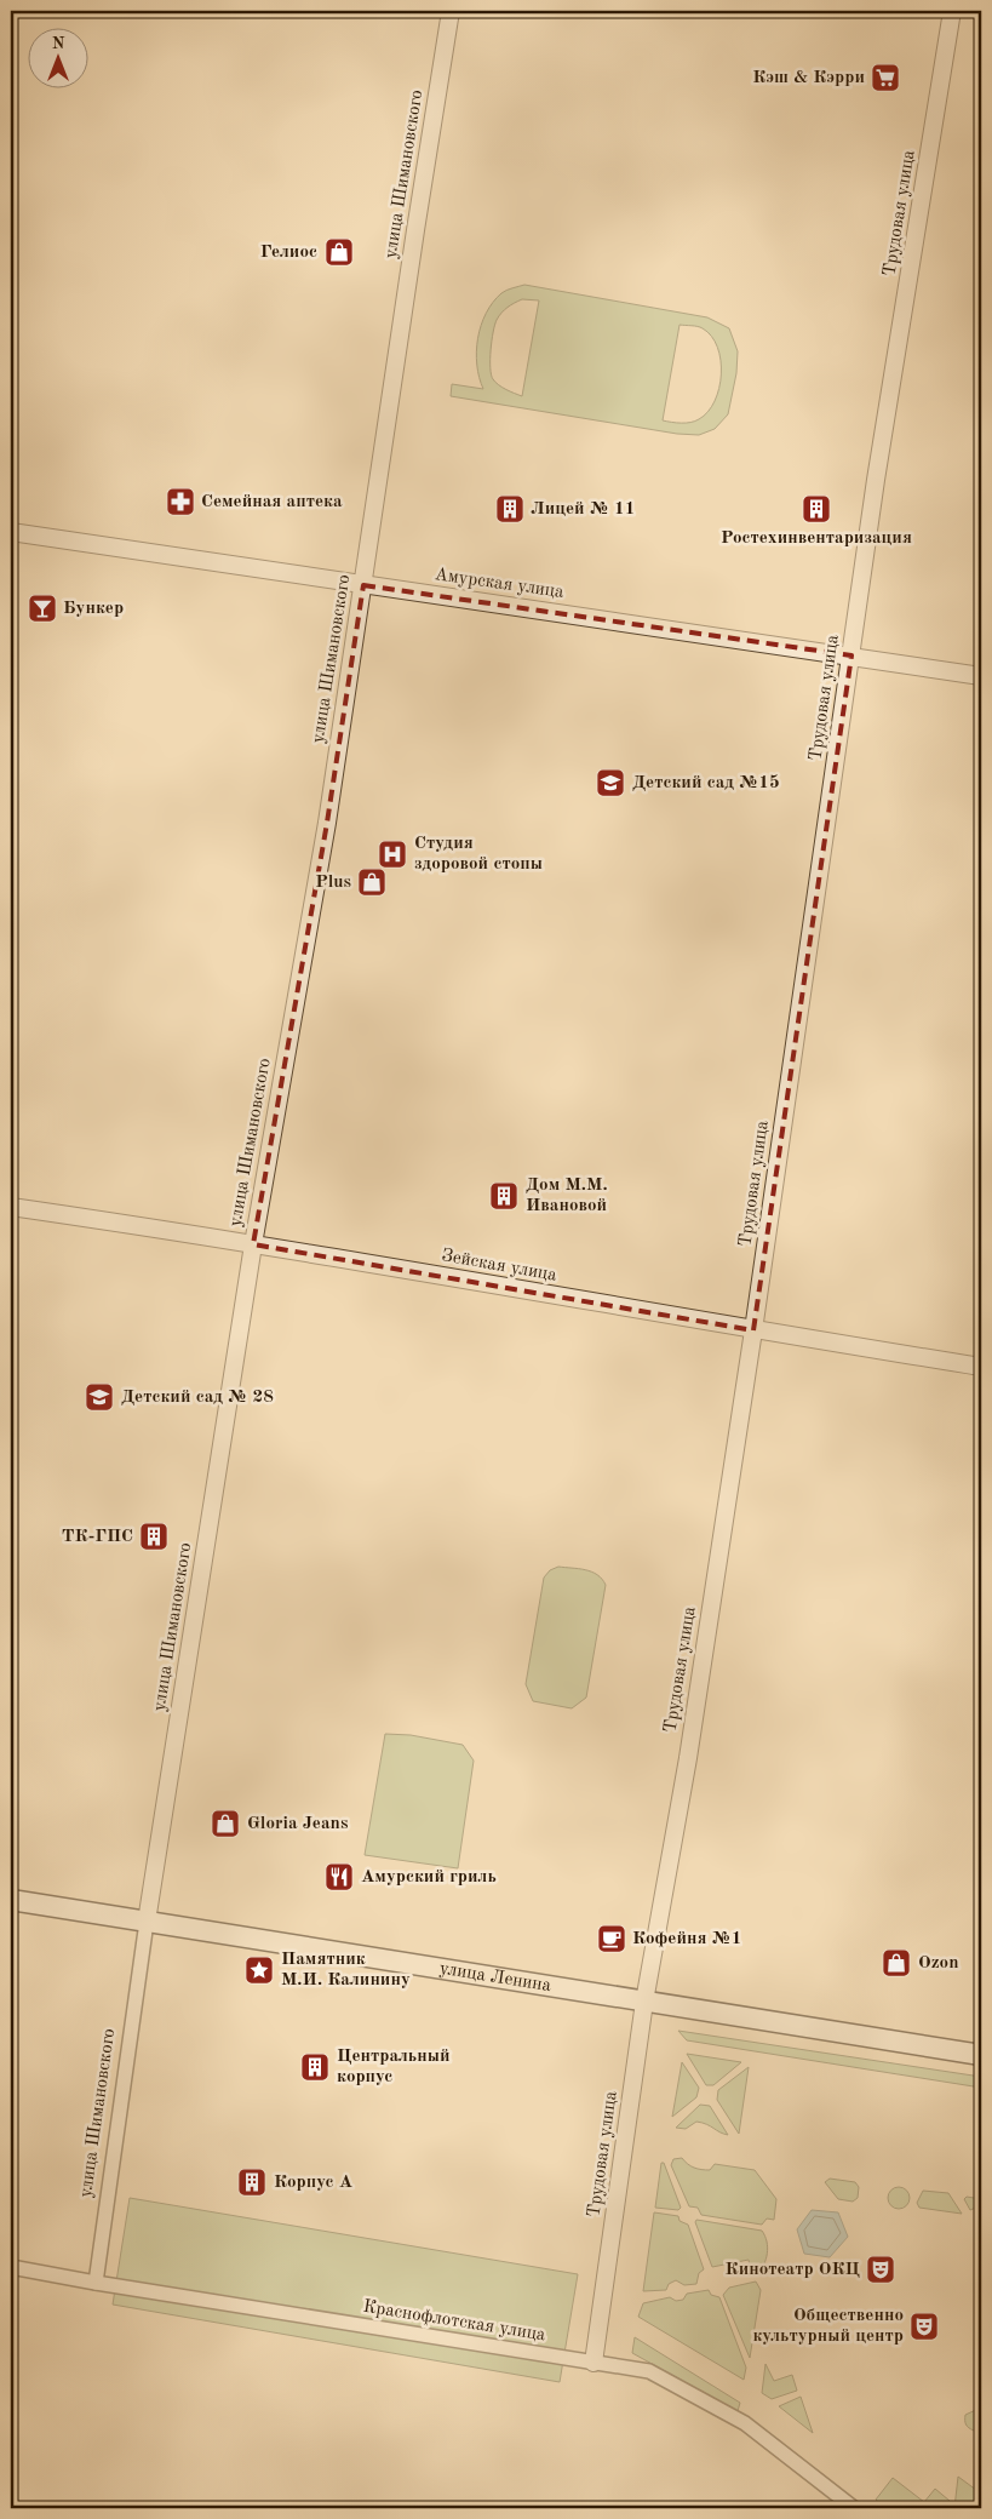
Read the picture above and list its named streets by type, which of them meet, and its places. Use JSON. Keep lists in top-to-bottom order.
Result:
{
  "streets": {
    "main road": ["улица Ленина"],
    "street": [
      "улица Шимановского",
      "Трудовая улица",
      "Амурская улица",
      "Зейская улица",
      "Краснофлотская улица"
    ]
  },
  "crossings": [
    ["улица Шимановского", "Амурская улица"],
    ["улица Шимановского", "Зейская улица"],
    ["улица Шимановского", "улица Ленина"],
    ["улица Шимановского", "Краснофлотская улица"],
    ["Трудовая улица", "Амурская улица"],
    ["Трудовая улица", "Зейская улица"],
    ["Трудовая улица", "улица Ленина"],
    ["Трудовая улица", "Краснофлотская улица"]
  ],
  "places": {
    "supermarket": ["Кэш & Кэрри"],
    "shop": [
      "Гелиос",
      "Plus",
      "Gloria Jeans",
      "Ozon"
    ],
    "pharmacy": ["Семейная аптека"],
    "building": [
      "Лицей № 11",
      "Ростехинвентаризация",
      "Дом М.М. Ивановой",
      "ТК-ГПС",
      "Центральный корпус",
      "Корпус А"
    ],
    "bar": ["Бункер"],
    "school or university": ["Детский сад №15", "Детский сад № 28"],
    "hospital": ["Студия здоровой стопы"],
    "restaurant": ["Амурский гриль"],
    "cafe": ["Кофейня №1"],
    "place": ["Памятник М.И. Калинину"],
    "theatre": ["Кинотеатр ОКЦ", "Общественно культурный центр"]
  },
  "north": "top"
}
